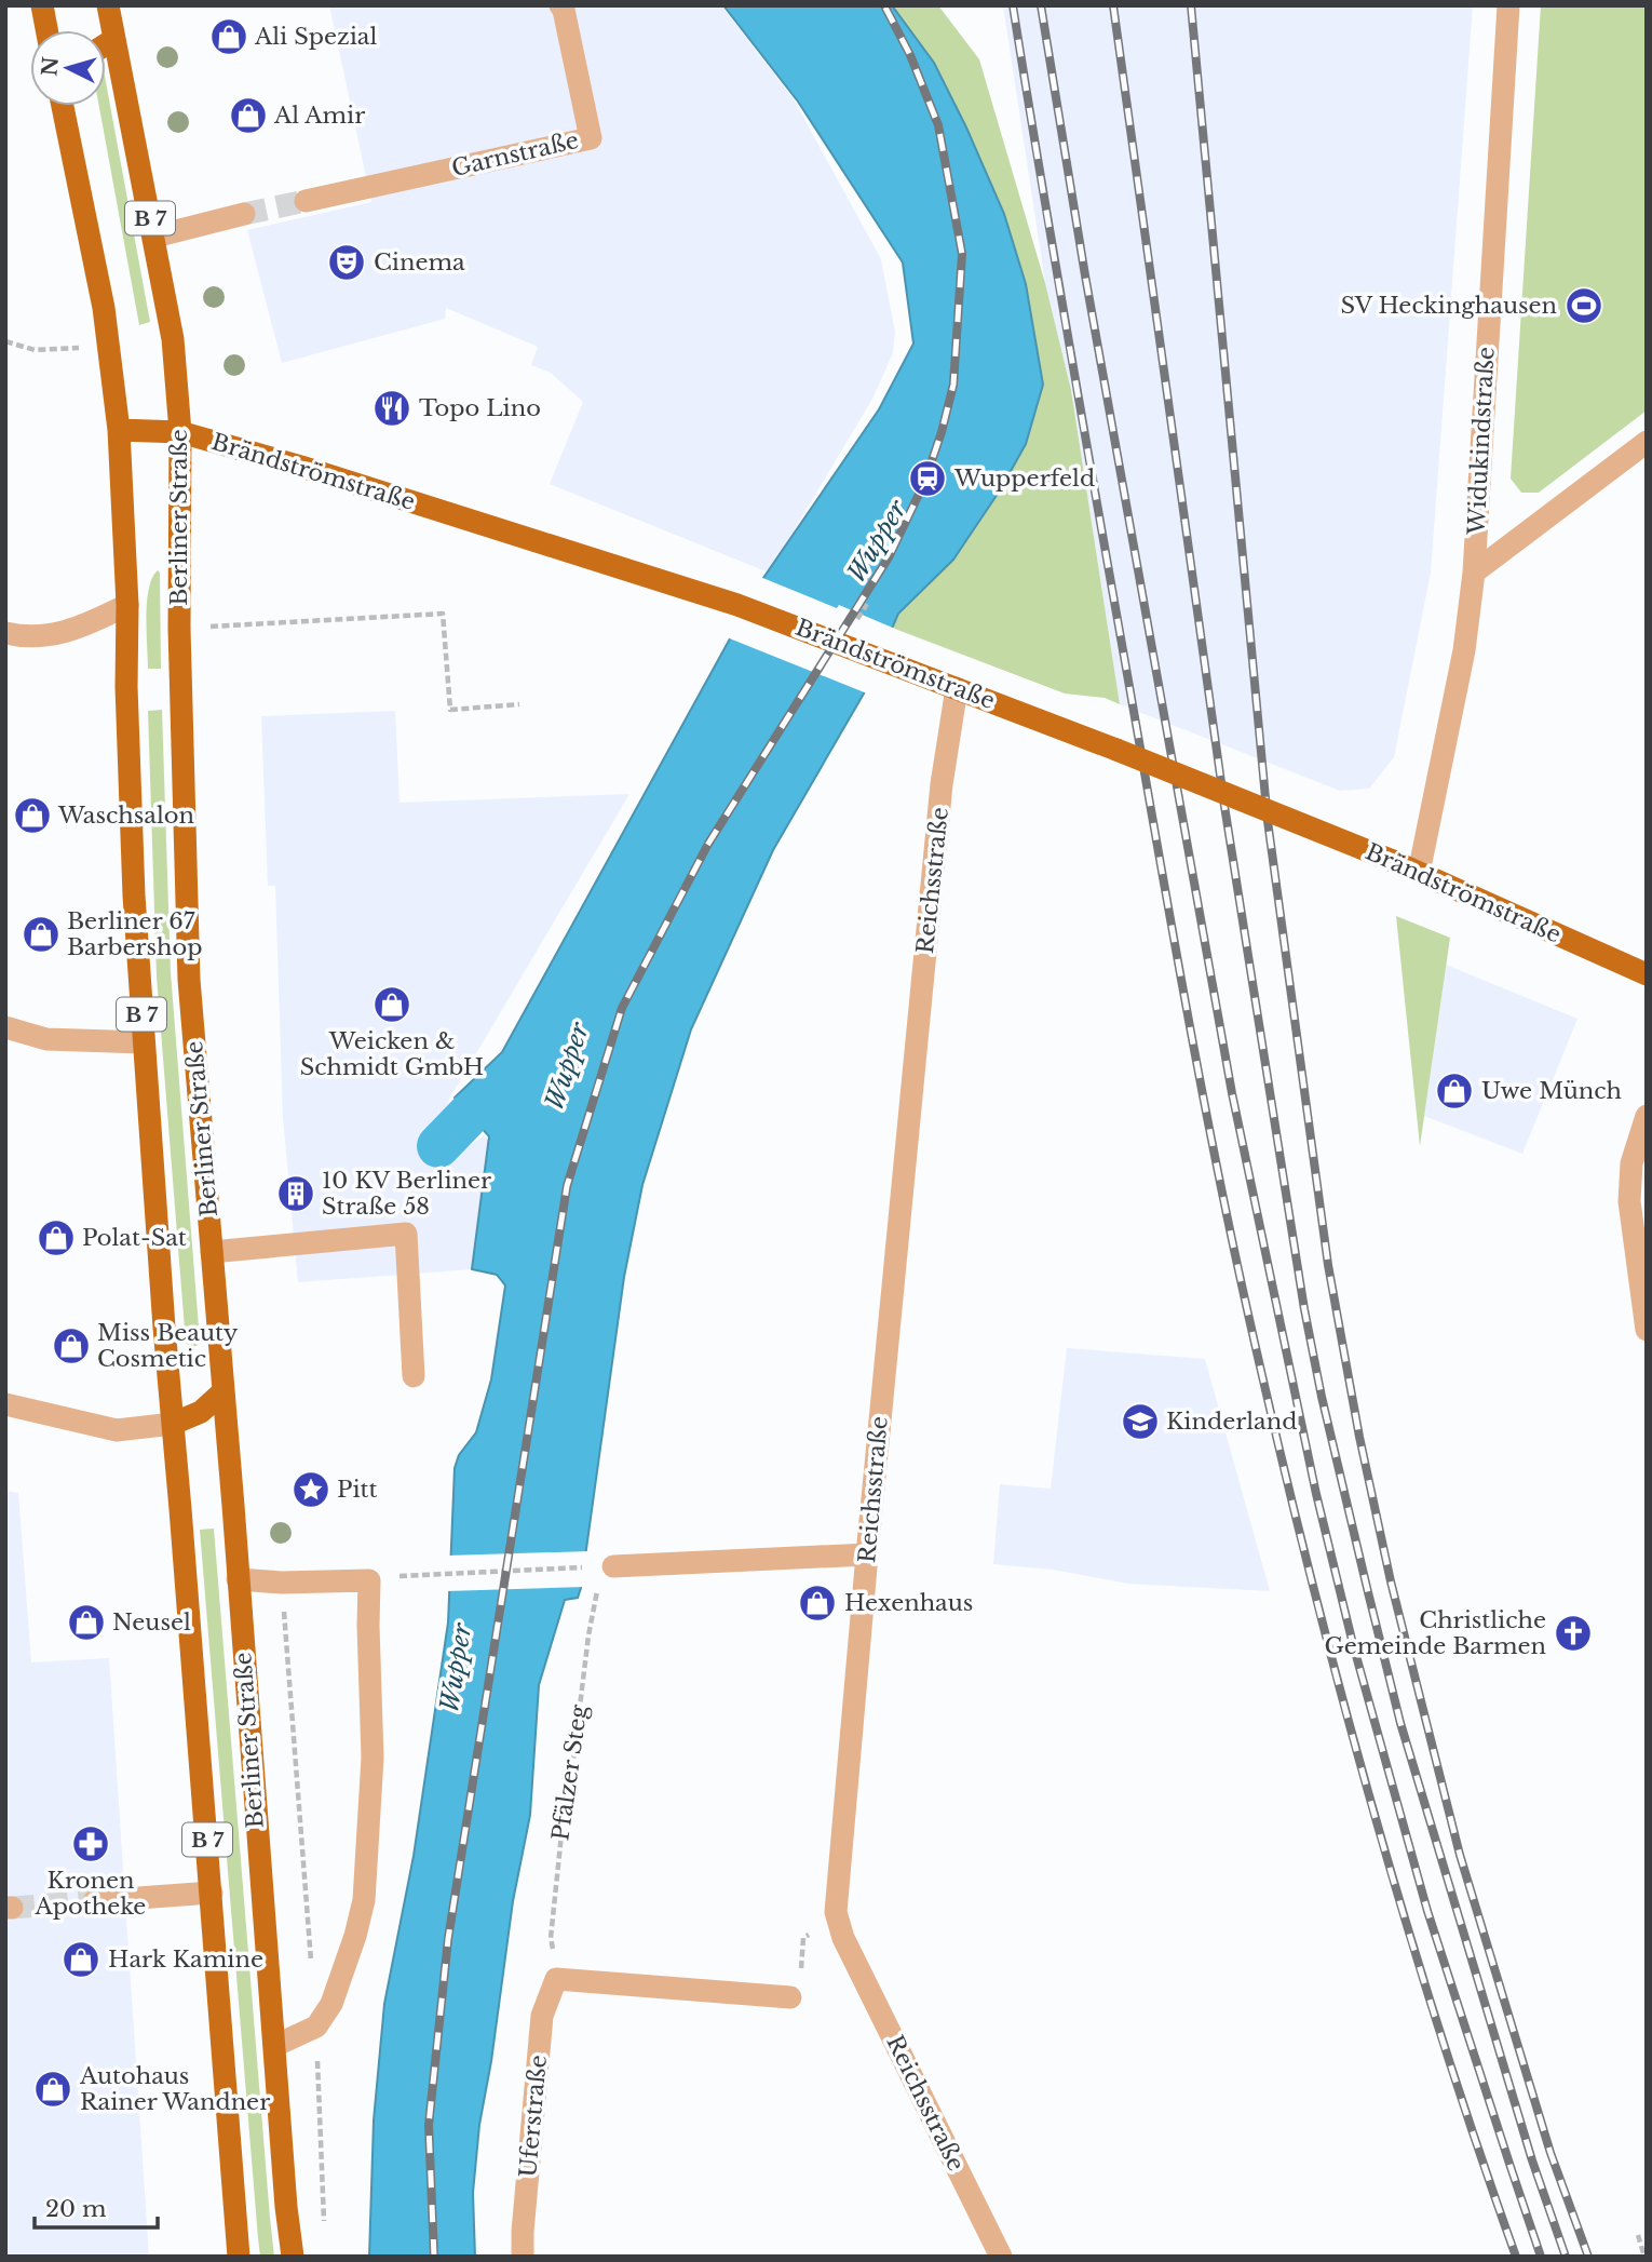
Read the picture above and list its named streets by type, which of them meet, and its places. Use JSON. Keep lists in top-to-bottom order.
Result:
{
  "streets": {
    "main road": ["B 7", "Brändströmstraße", "Berliner Straße"],
    "street": [
      "Garnstraße",
      "Widukindstraße",
      "Reichsstraße",
      "Uferstraße"
    ],
    "path": ["Pfälzer Steg"]
  },
  "crossings": [
    ["B 7", "Brändströmstraße"],
    ["Widukindstraße", "Brändströmstraße"],
    ["Brändströmstraße", "Berliner Straße"],
    ["Brändströmstraße", "Reichsstraße"],
    ["Pfälzer Steg", "Uferstraße"]
  ],
  "water": ["Wupper"],
  "places": {
    "shop": [
      "Ali Spezial",
      "Al Amir",
      "Waschsalon",
      "Berliner 67 Barbershop",
      "Weicken & Schmidt GmbH",
      "Uwe Münch",
      "Polat-Sat",
      "Miss Beauty Cosmetic",
      "Hexenhaus",
      "Neusel",
      "Hark Kamine",
      "Autohaus Rainer Wandner"
    ],
    "theatre": ["Cinema"],
    "sports": ["SV Heckinghausen"],
    "restaurant": ["Topo Lino"],
    "station": ["Wupperfeld"],
    "building": ["10 KV Berliner Straße 58"],
    "school or university": ["Kinderland"],
    "place": ["Pitt"],
    "church": ["Christliche Gemeinde Barmen"],
    "pharmacy": ["Kronen Apotheke"]
  },
  "scale_bar": "20 m",
  "north": "left"
}
